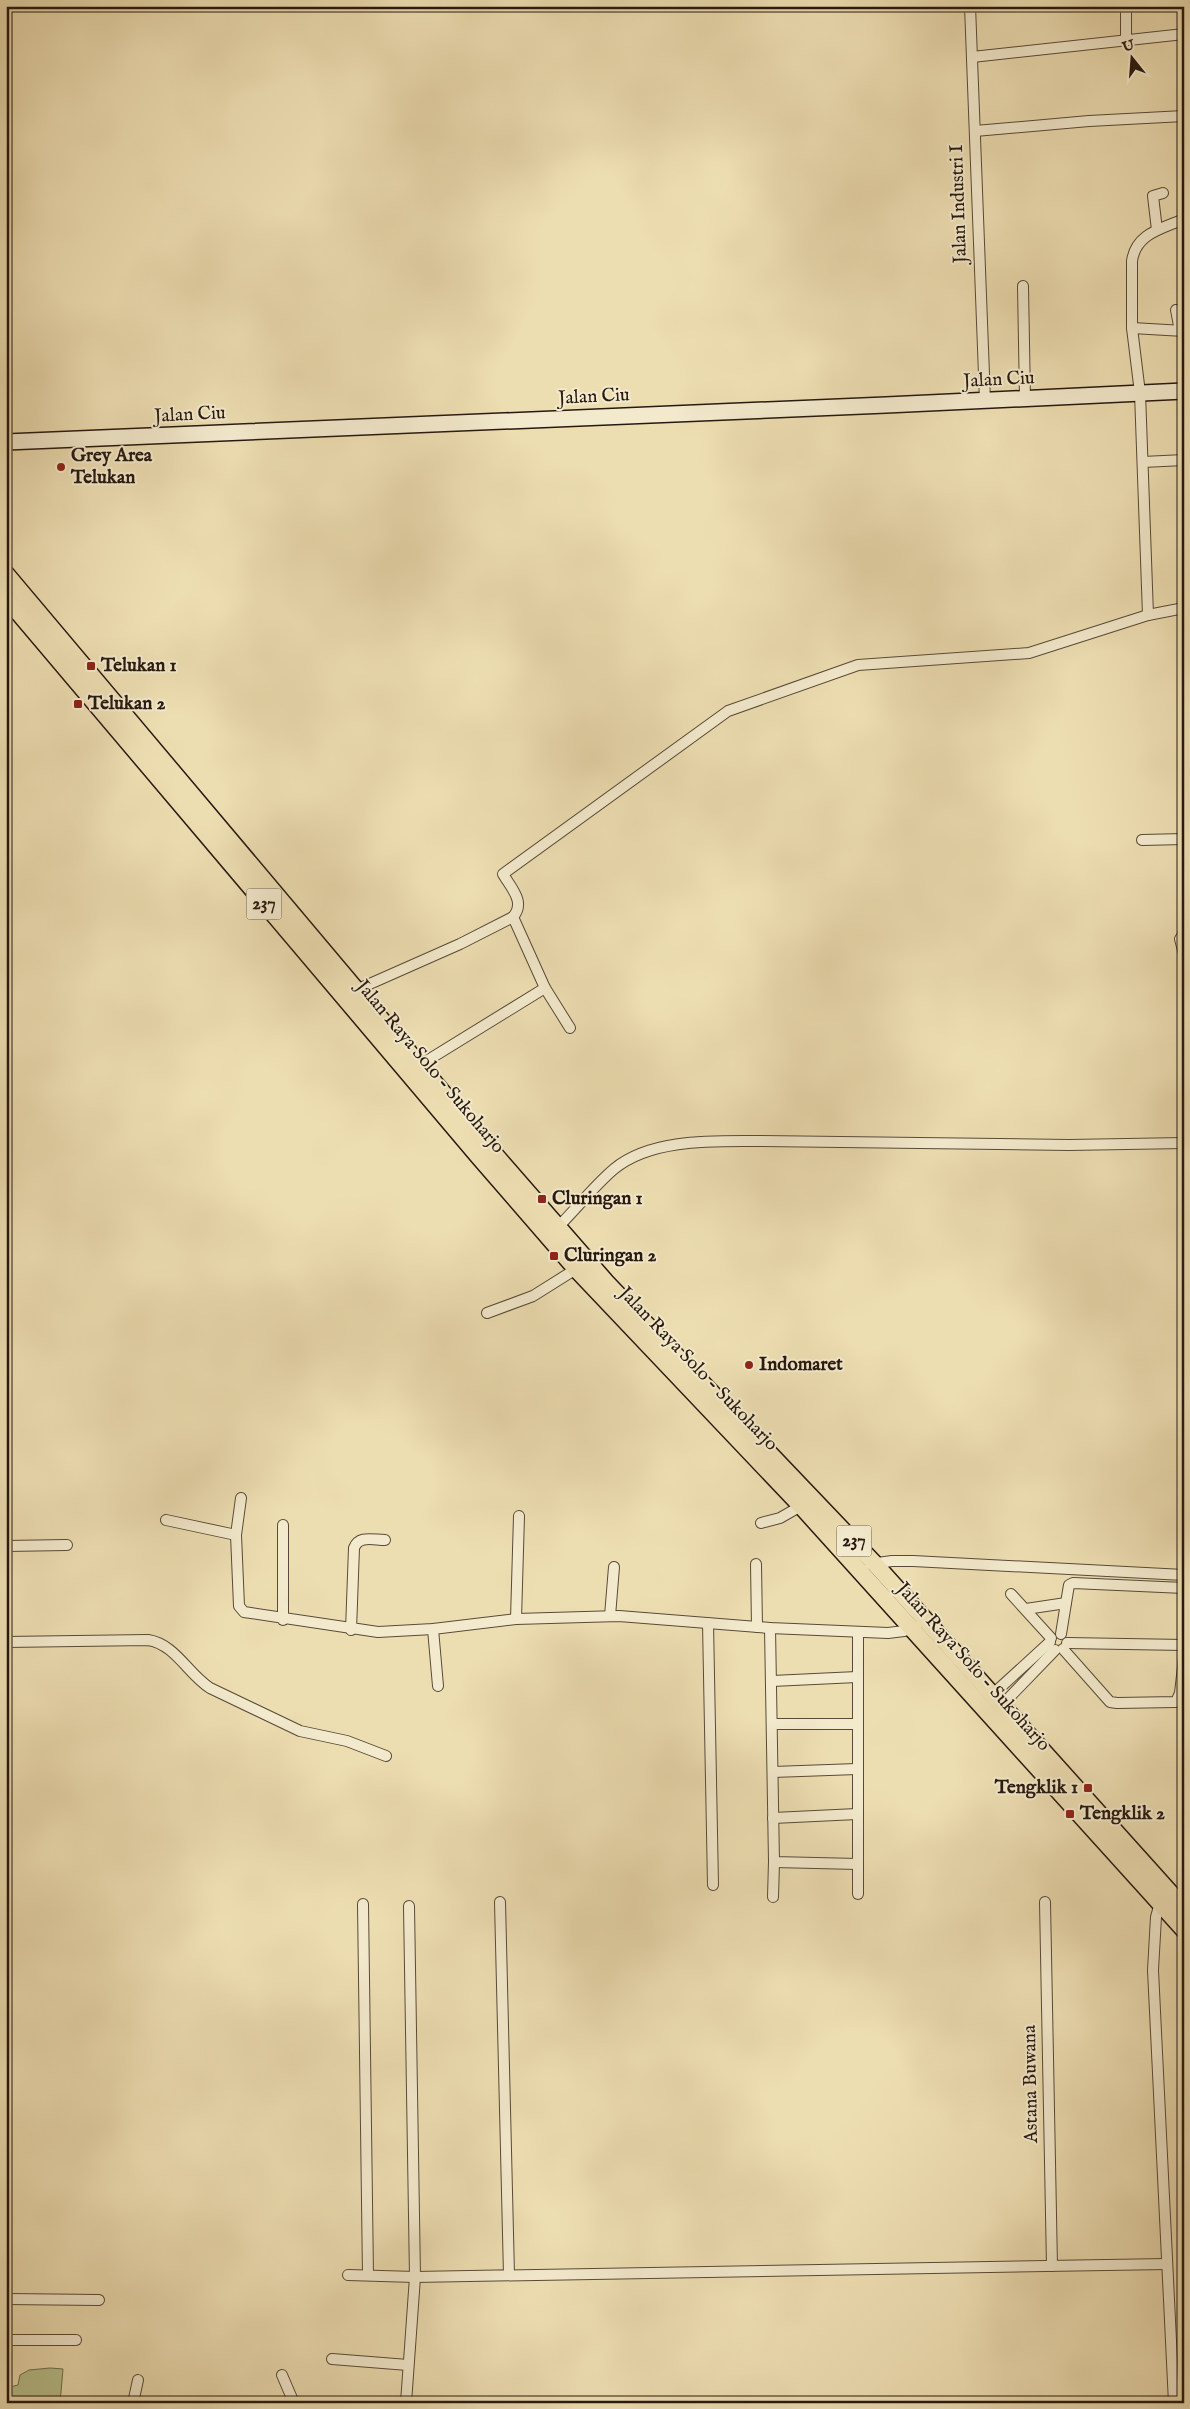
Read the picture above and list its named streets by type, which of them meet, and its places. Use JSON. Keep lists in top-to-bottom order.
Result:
{
  "streets": {
    "main road": ["237", "Jalan Raya Solo - Sukoharjo"],
    "street": ["Jalan Industri I", "Jalan Ciu", "Astana Buwana"]
  },
  "crossings": [
    ["Jalan Industri I", "Jalan Ciu"],
    ["237", "Jalan Raya Solo - Sukoharjo"]
  ],
  "places": {
    "other": ["Grey Area Telukan", "Indomaret"],
    "transit": [
      "Telukan 1",
      "Telukan 2",
      "Cluringan 1",
      "Cluringan 2",
      "Tengklik 1",
      "Tengklik 2"
    ]
  },
  "north": "top"
}
